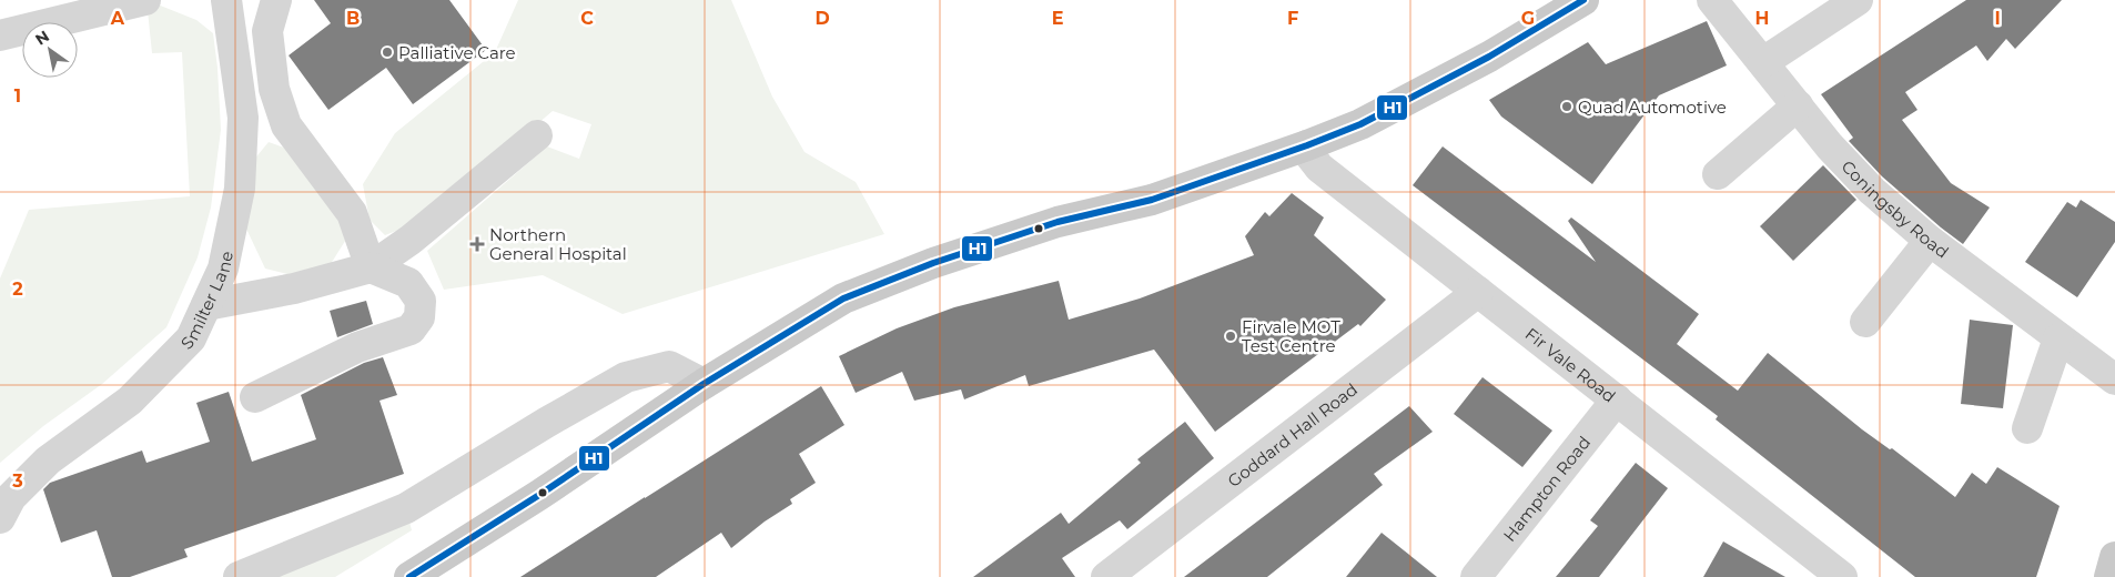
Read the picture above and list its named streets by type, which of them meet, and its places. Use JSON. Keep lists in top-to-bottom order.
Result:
{
  "streets": {
    "street": [
      "Coningsby Road",
      "Smilter Lane",
      "Fir Vale Road",
      "Goddard Hall Road",
      "Hampton Road"
    ]
  },
  "crossings": [
    ["Fir Vale Road", "Goddard Hall Road"],
    ["Fir Vale Road", "Hampton Road"]
  ],
  "places": {
    "other": ["Palliative Care", "Quad Automotive", "Firvale MOT Test Centre"],
    "health": ["Northern General Hospital"]
  },
  "lines": ["transit line H1"],
  "north": "top left",
  "grid": {
    "columns": [
      "A",
      "B",
      "C",
      "D",
      "E",
      "F",
      "G",
      "H",
      "I"
    ],
    "rows": ["1", "2", "3"]
  }
}
